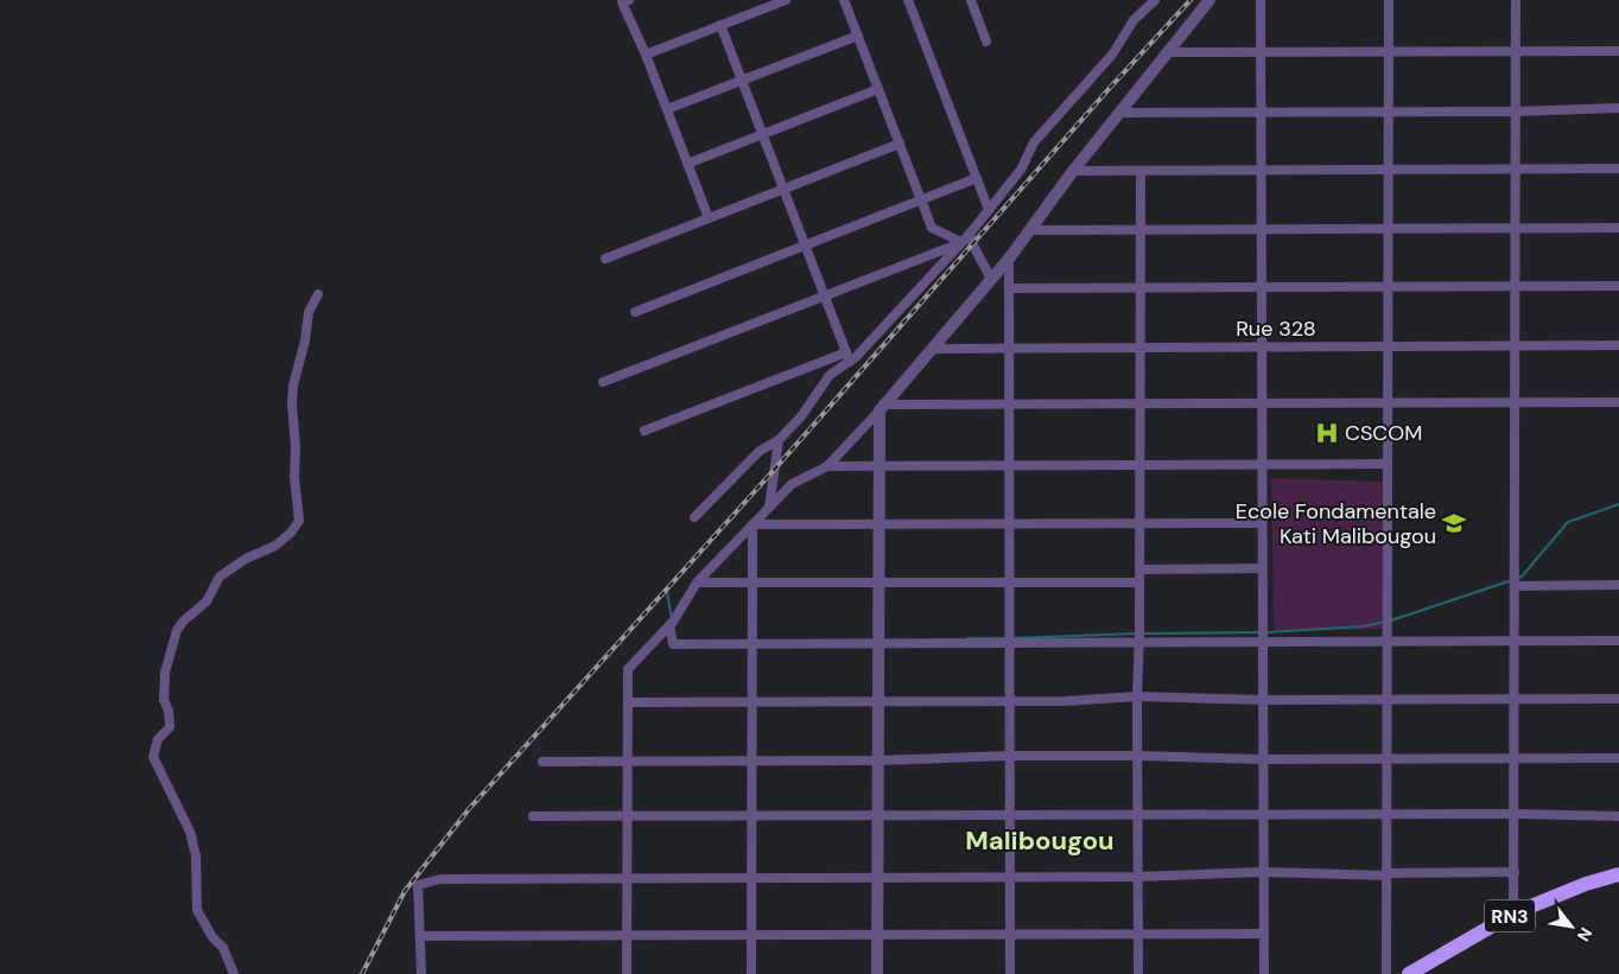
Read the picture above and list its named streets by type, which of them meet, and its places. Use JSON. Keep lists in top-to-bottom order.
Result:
{
  "streets": {
    "highway": ["RN3"],
    "street": ["Rue 328"]
  },
  "districts": ["Malibougou"],
  "places": {
    "hospital": ["CSCOM"],
    "school or university": ["Ecole Fondamentale Kati Malibougou"]
  },
  "north": "bottom right"
}
